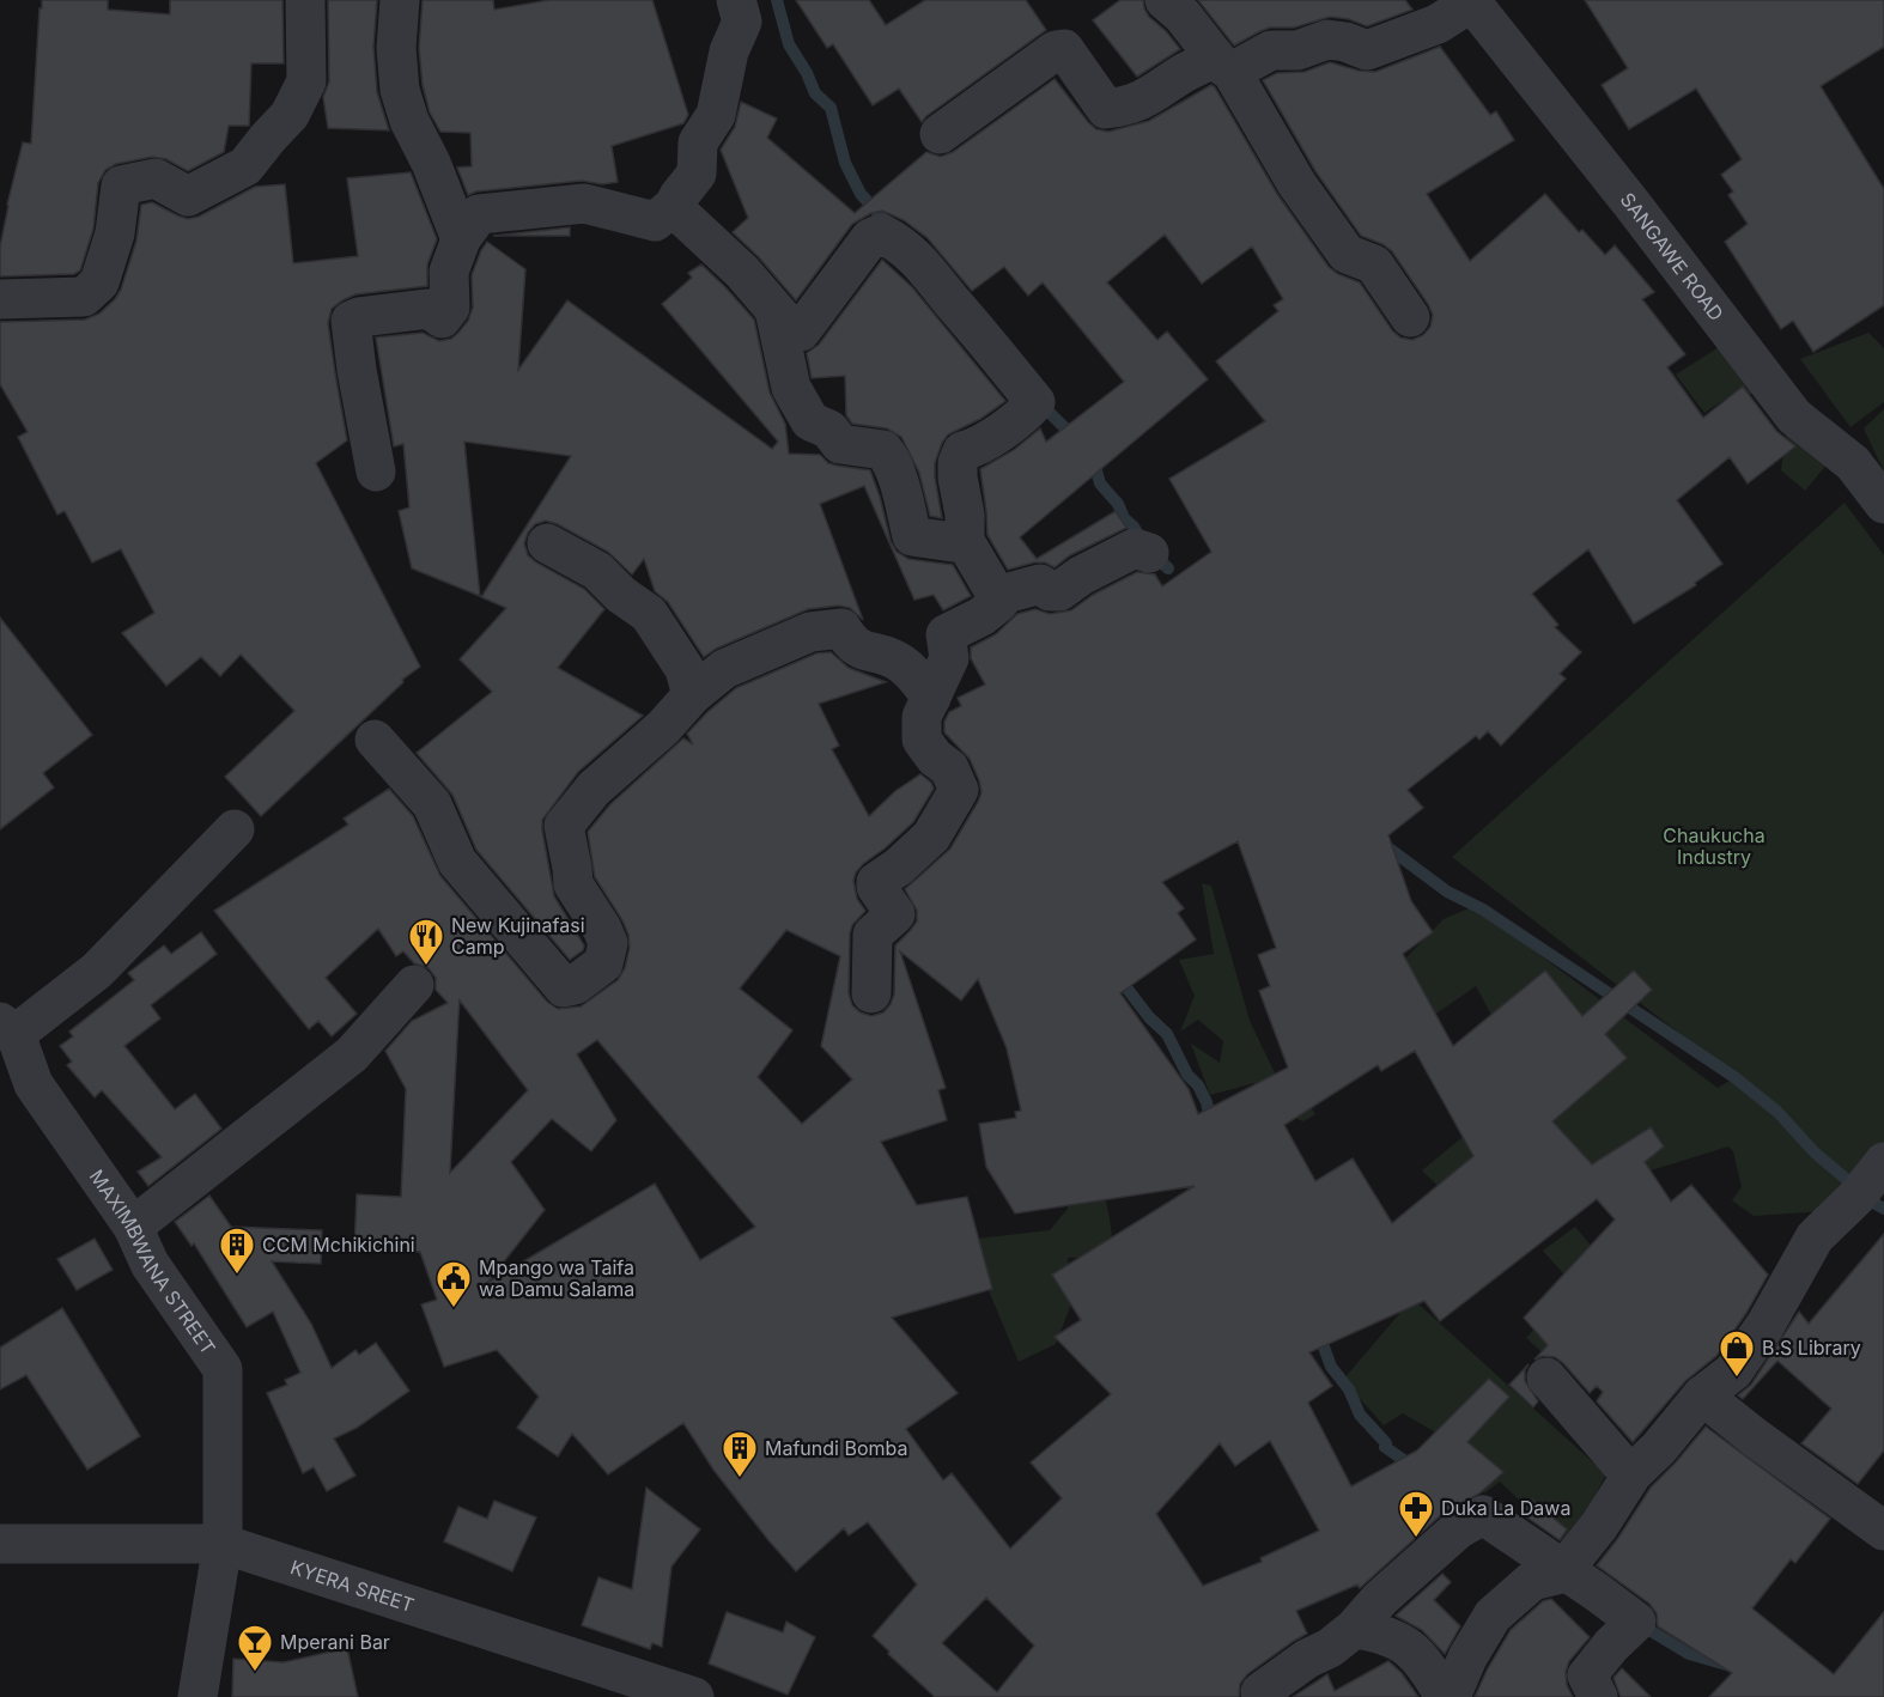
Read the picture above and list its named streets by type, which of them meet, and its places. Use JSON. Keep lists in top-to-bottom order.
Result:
{
  "streets": {
    "street": ["SANGAWE ROAD", "MAXIMBWANA STREET", "KYERA SREET"]
  },
  "crossings": [
    ["MAXIMBWANA STREET", "KYERA SREET"]
  ],
  "parks": ["Chaukucha Industry"],
  "places": {
    "restaurant": ["New Kujinafasi Camp"],
    "building": ["CCM Mchikichini", "Mafundi Bomba"],
    "public building": ["Mpango wa Taifa wa Damu Salama"],
    "shop": ["B.S Library"],
    "pharmacy": ["Duka La Dawa"],
    "bar": ["Mperani Bar"]
  }
}
